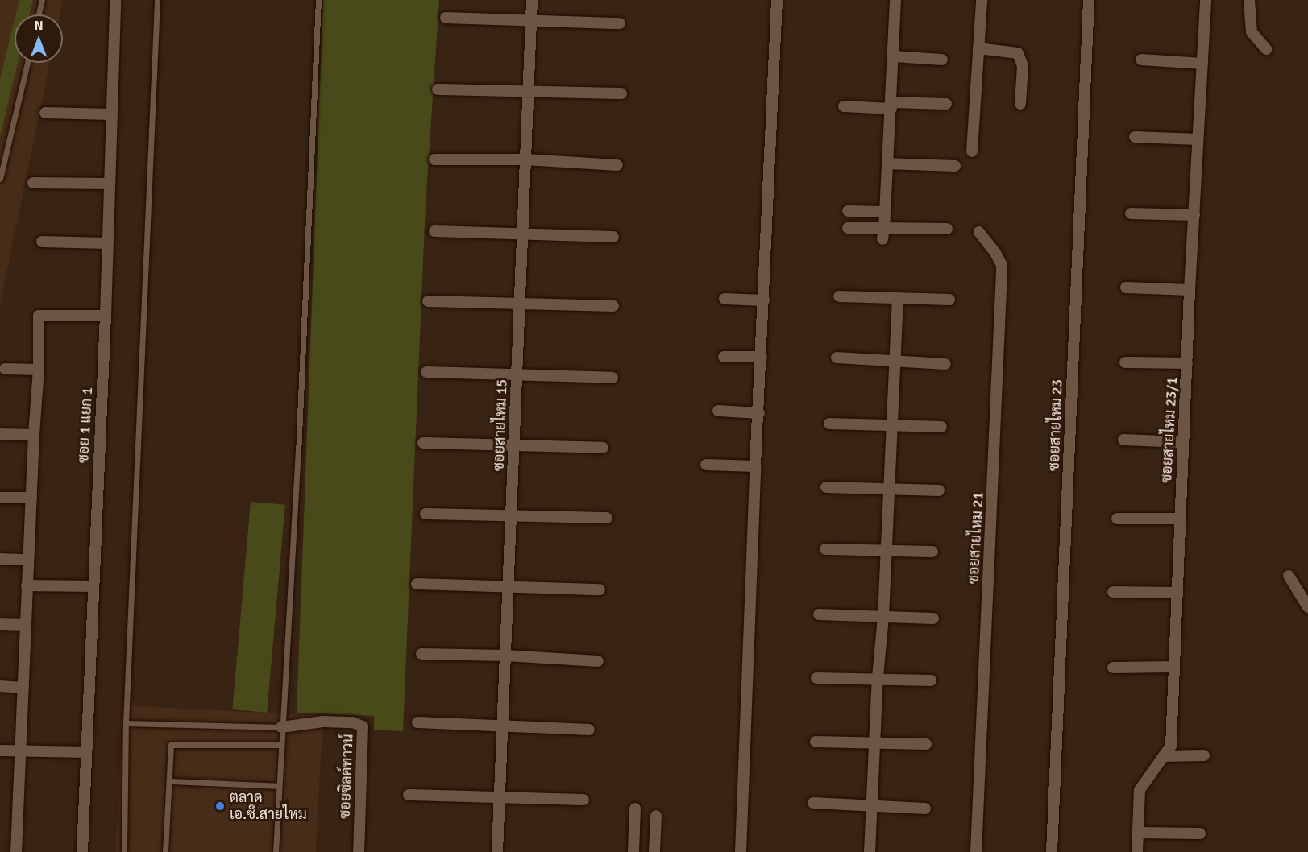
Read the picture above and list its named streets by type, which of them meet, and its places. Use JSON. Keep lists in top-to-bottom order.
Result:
{
  "streets": {
    "street": [
      "ซอย 1 แยก 1",
      "ซอยสายไหม 15",
      "ซอยสายไหม 23",
      "ซอยสายไหม 23/1",
      "ซอยสายไหม 21",
      "ซอยซิลค์ทาวน์"
    ]
  },
  "places": ["ตลาด เอ.ซ๊.สายไหม"],
  "north": "top"
}
